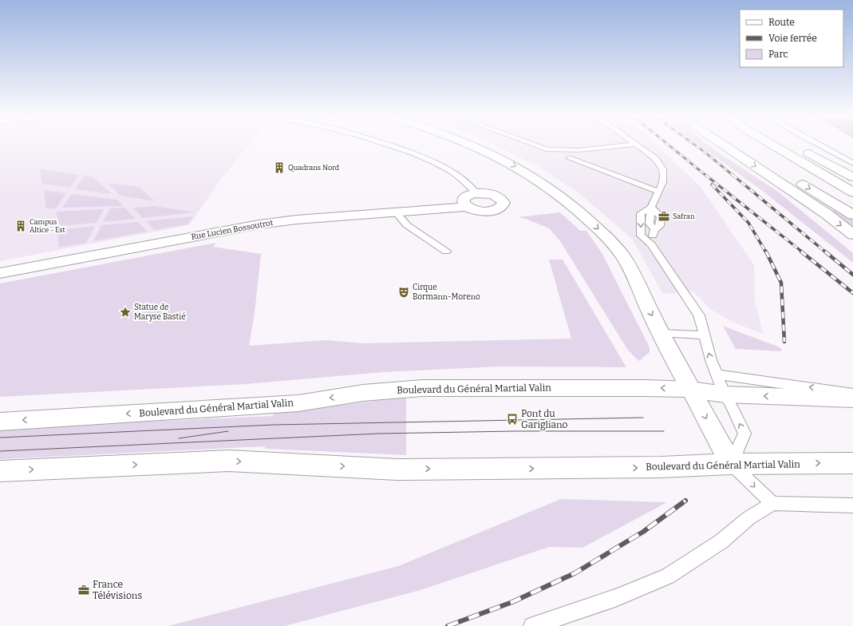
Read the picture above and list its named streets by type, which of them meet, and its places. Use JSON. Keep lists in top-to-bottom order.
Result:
{
  "streets": {
    "main road": ["Rue Lucien Bossoutrot", "Boulevard du Général Martial Valin"]
  },
  "places": {
    "building": ["Quadrans Nord", "Campus Altice - Est"],
    "office": ["Safran", "France Télévisions"],
    "theatre": ["Cirque Bormann-Moreno"],
    "place": ["Statue de Maryse Bastié"],
    "bus stop": ["Pont du Garigliano"]
  },
  "legend": ["Route", "Voie ferrée", "Parc"]
}
